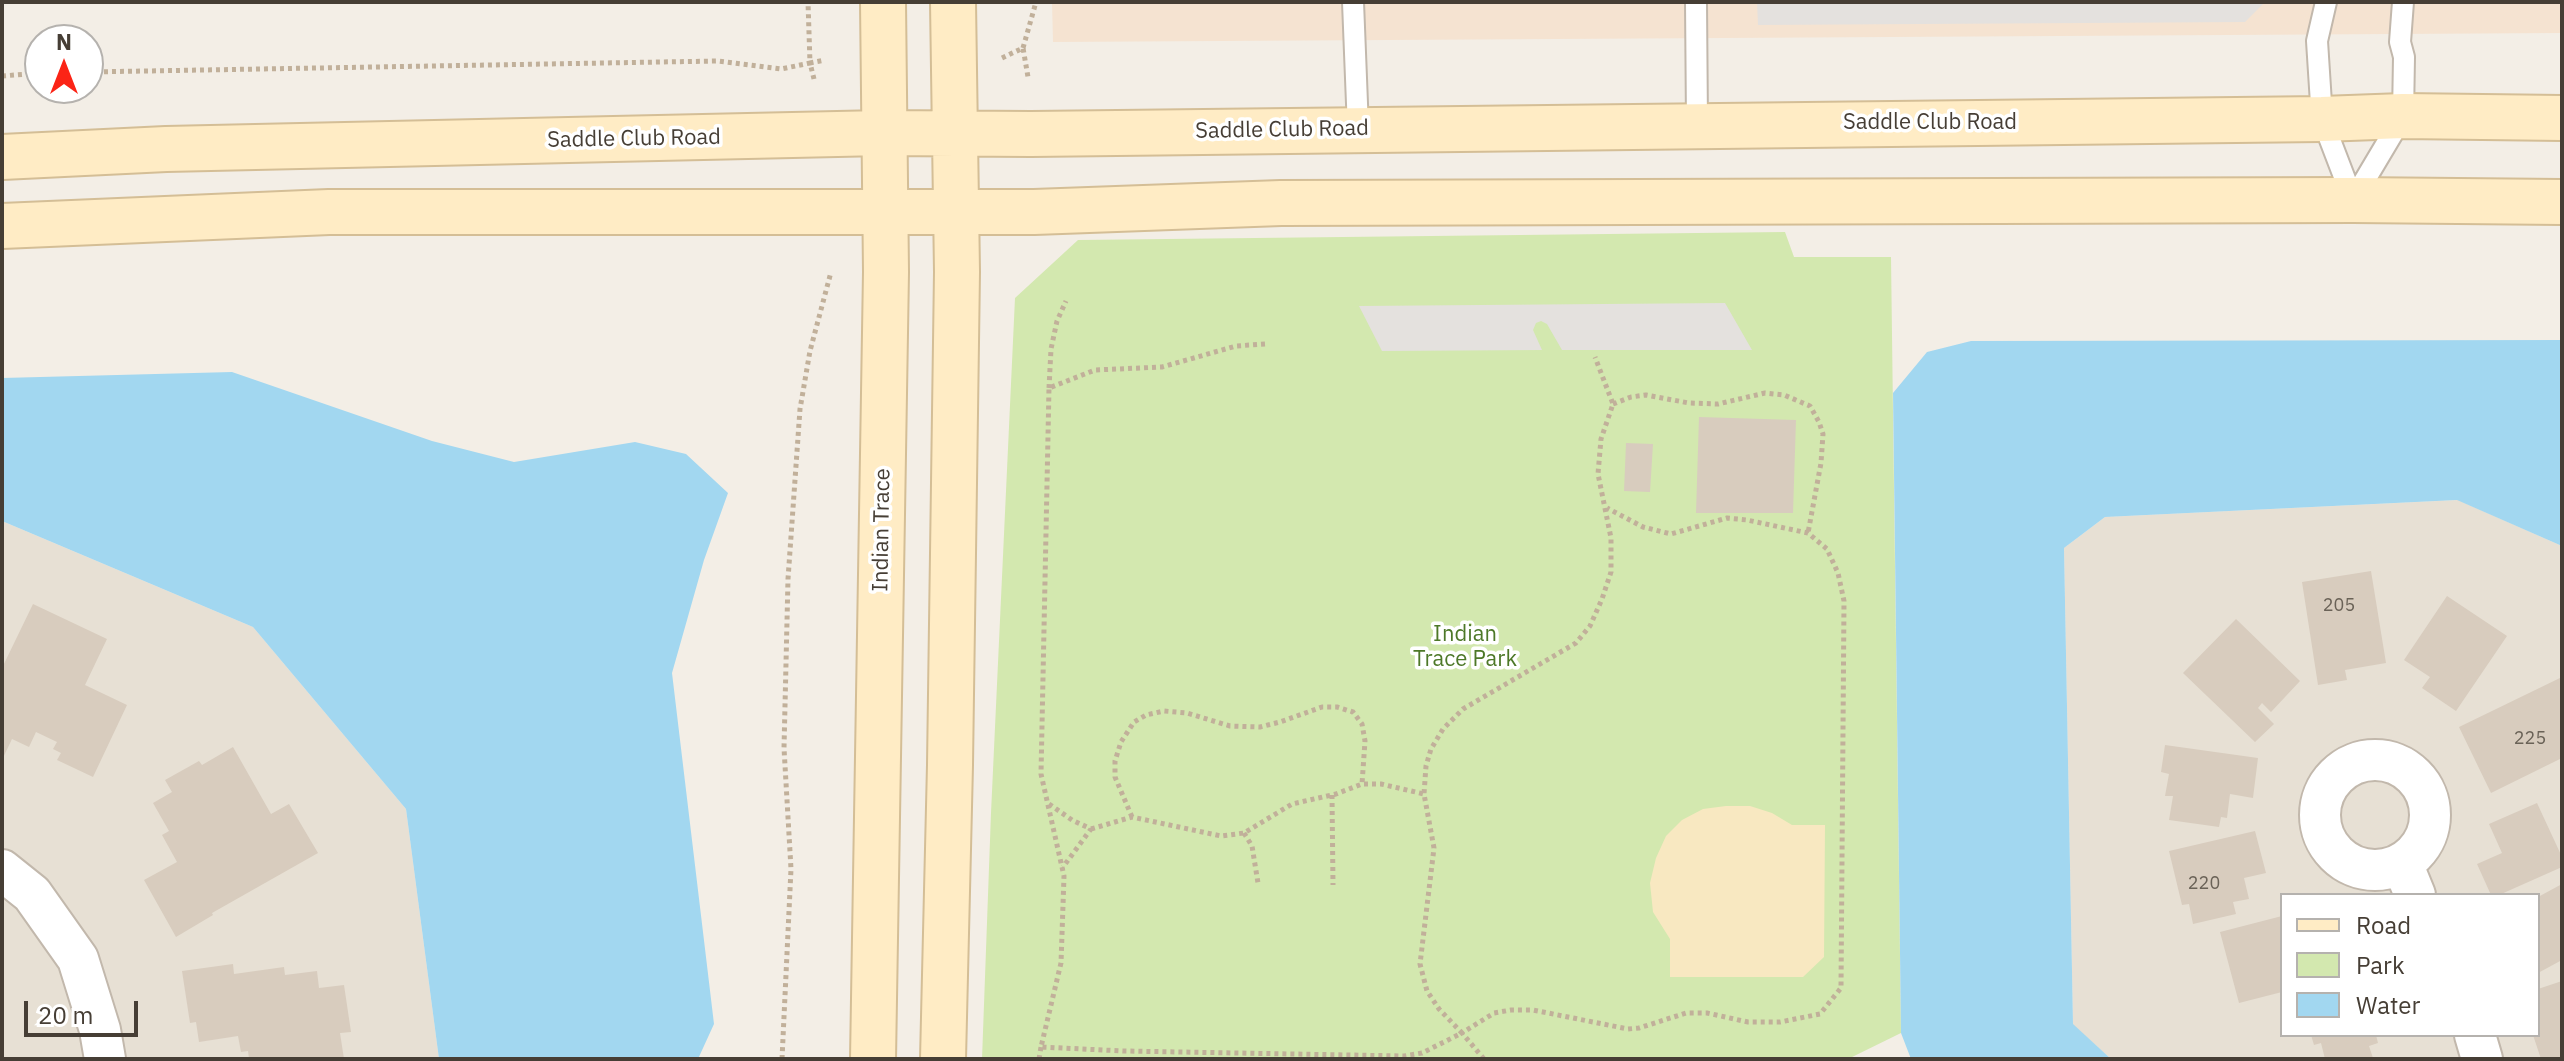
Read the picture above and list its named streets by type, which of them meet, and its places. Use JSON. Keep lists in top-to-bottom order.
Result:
{
  "streets": {
    "street": ["Saddle Club Road", "Indian Trace"]
  },
  "crossings": [
    ["Saddle Club Road", "Indian Trace"]
  ],
  "parks": ["Indian Trace Park"],
  "house_numbers": ["205", "225", "220"],
  "legend": ["Road", "Park", "Water"],
  "scale_bar": "20 m",
  "north": "top"
}
